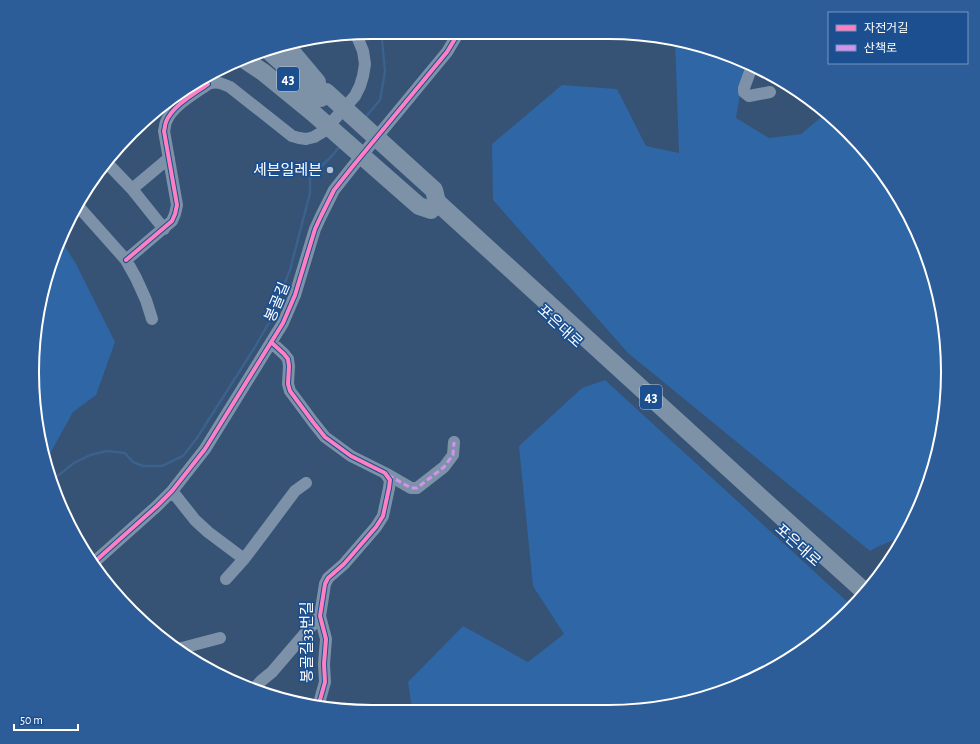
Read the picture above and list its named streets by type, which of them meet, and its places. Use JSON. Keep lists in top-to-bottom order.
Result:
{
  "streets": {
    "highway": ["43", "포은대로"],
    "street": ["봉골길", "봉골길33번길"]
  },
  "places": ["세븐일레븐"],
  "legend": ["자전거길", "산책로"],
  "scale_bar": "50 m"
}
